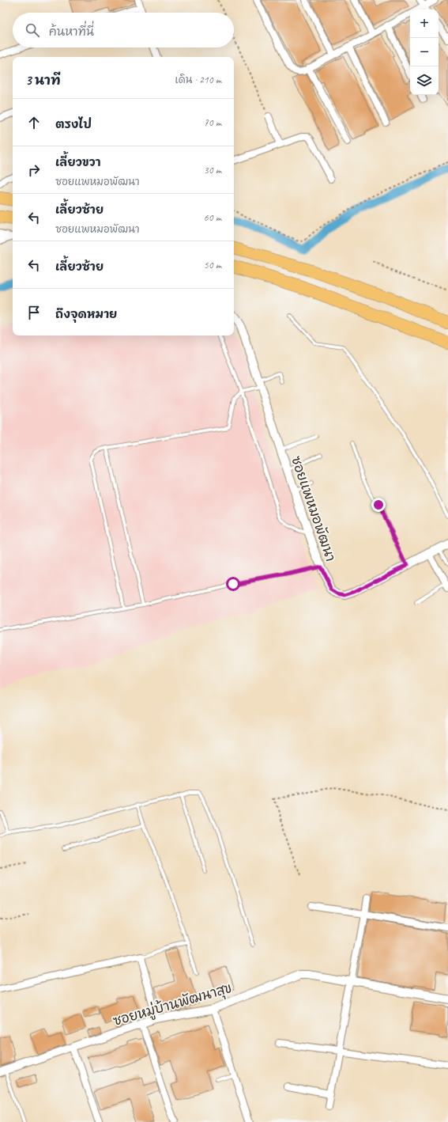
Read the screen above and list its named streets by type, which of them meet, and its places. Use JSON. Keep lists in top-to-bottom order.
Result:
{
  "streets": {
    "street": ["ซอยแพหมอพัฒนา", "ซอยหมู่บ้านพัฒนาสุข"]
  },
  "page": {
    "map_buttons": ["+", "−"],
    "search": "ค้นหาที่นี่",
    "heading": ["3 นาที", "เดิน · 210 m"],
    "list": [
      ["ตรงไป", "70 m"],
      ["เลี้ยวขวา", "ซอยแพหมอพัฒนา", "30 m"],
      ["เลี้ยวซ้าย", "ซอยแพหมอพัฒนา", "60 m"],
      ["เลี้ยวซ้าย", "50 m"],
      "ถึงจุดหมาย"
    ]
  }
}
